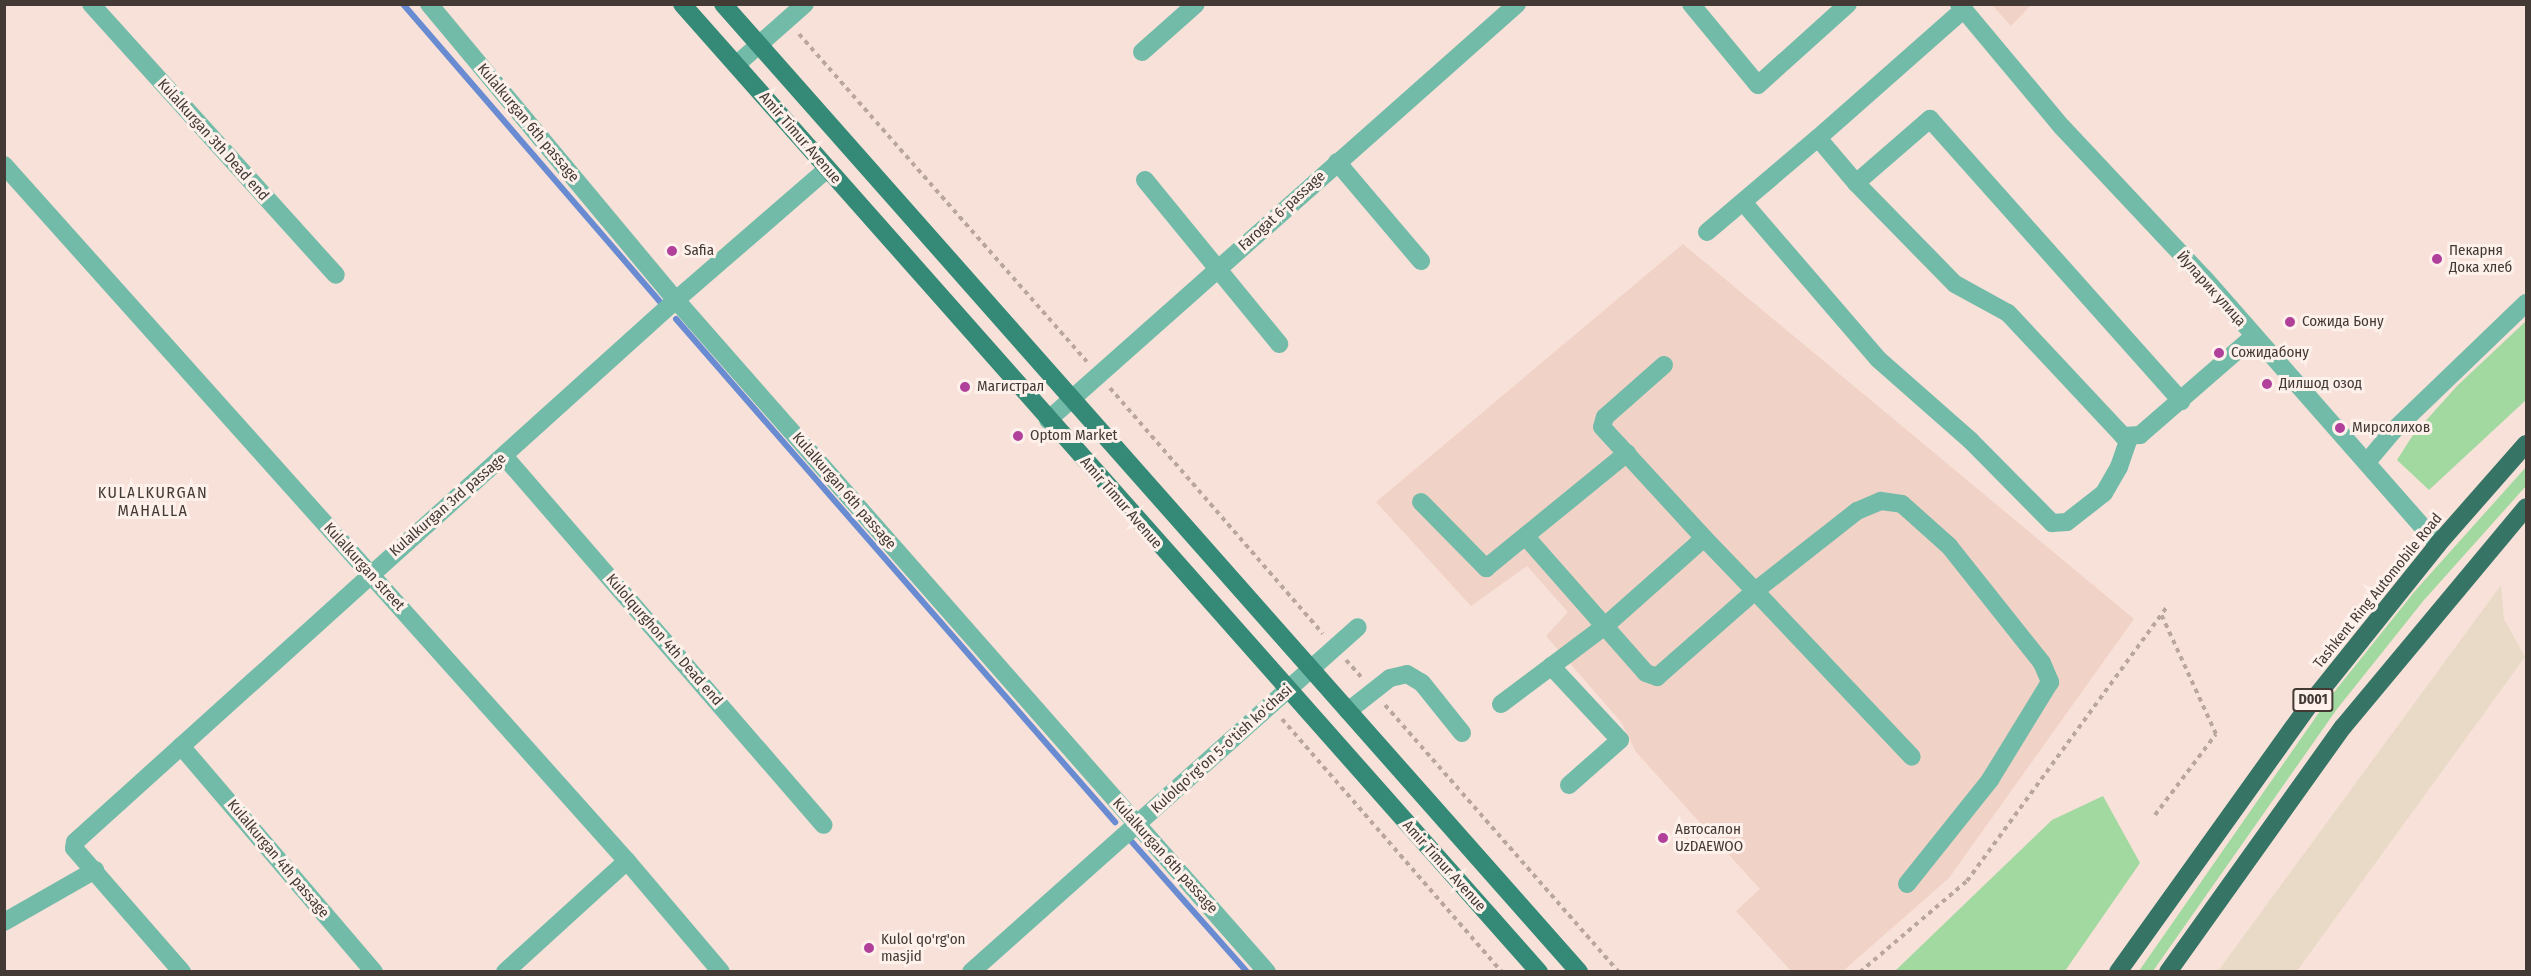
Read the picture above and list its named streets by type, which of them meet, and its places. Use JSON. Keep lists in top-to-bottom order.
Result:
{
  "streets": {
    "highway": ["Tashkent Ring Automobile Road", "D001"],
    "main road": ["Amir Timur Avenue"],
    "street": [
      "Kulalkurgan 6th passage",
      "Kulalkurgan 3th Dead end",
      "Farogat 6-passage",
      "Йуларик улица",
      "Kulalkurgan 3rd passage",
      "Kulalkurgan street",
      "Kulolqurghon 4th Dead end",
      "Kulolqo'rg'on 5-o'tish ko'chasi",
      "Kulalkurgan 4th passage"
    ]
  },
  "crossings": [
    ["Kulalkurgan 6th passage", "Kulalkurgan 3rd passage"],
    ["Kulalkurgan 6th passage", "Kulolqo'rg'on 5-o'tish ko'chasi"],
    ["Amir Timur Avenue", "Farogat 6-passage"],
    ["Amir Timur Avenue", "Kulalkurgan 3rd passage"],
    ["Amir Timur Avenue", "Kulolqo'rg'on 5-o'tish ko'chasi"],
    ["Йуларик улица", "Tashkent Ring Automobile Road"],
    ["Kulalkurgan 3rd passage", "Kulalkurgan street"],
    ["Kulalkurgan 3rd passage", "Kulolqurghon 4th Dead end"],
    ["Kulalkurgan 3rd passage", "Kulalkurgan 4th passage"]
  ],
  "districts": ["KULALKURGAN MAHALLA"],
  "places": [
    "Safia",
    "Пекарня Дока хлеб",
    "Сожида Бону",
    "Сожидабону",
    "Дилшод озод",
    "Магистрал",
    "Мирсолихов",
    "Optom Market",
    "Автосалон UzDAEWOO",
    "Kulol qo'rg'on masjid"
  ]
}
